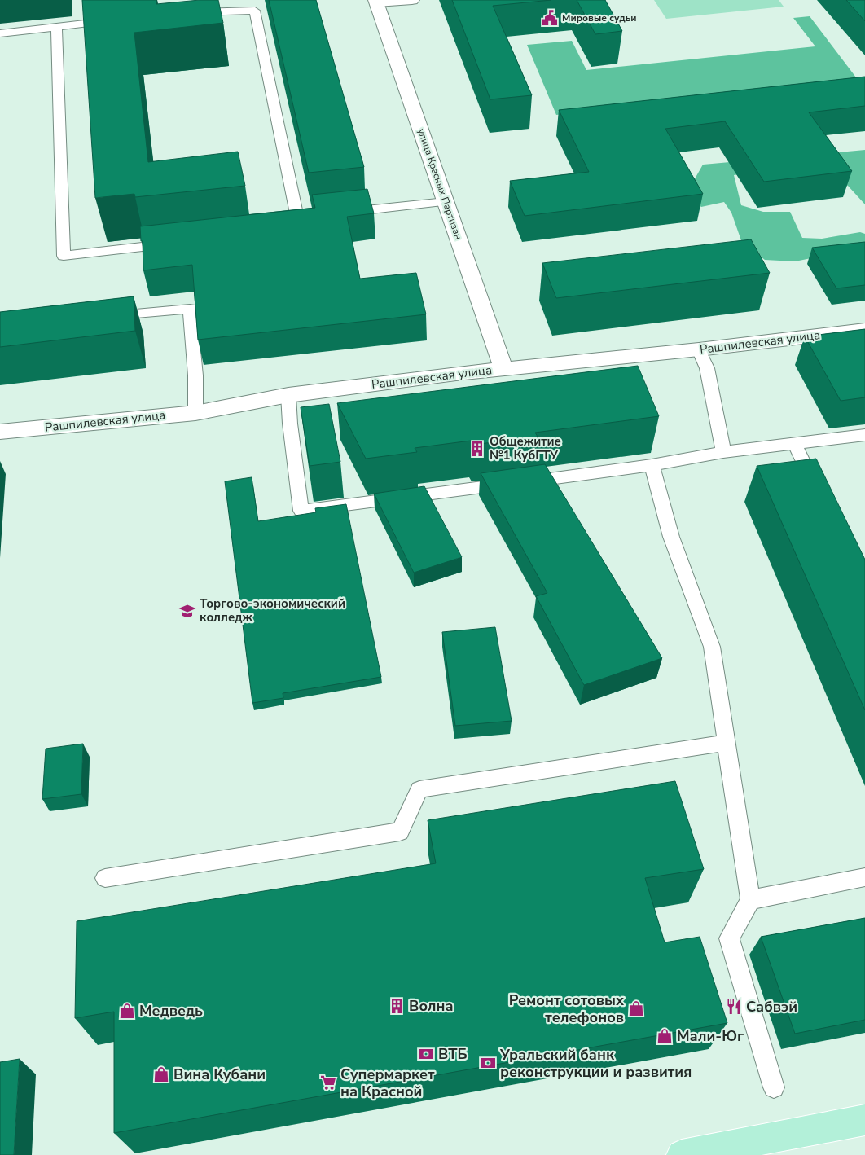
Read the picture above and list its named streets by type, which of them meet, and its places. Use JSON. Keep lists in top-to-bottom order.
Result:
{
  "streets": {
    "street": ["улица Красных Партизан", "Рашпилевская улица"]
  },
  "crossings": [
    ["улица Красных Партизан", "Рашпилевская улица"]
  ],
  "places": {
    "public building": ["Мировые судьи"],
    "building": ["Общежитие №1 КубГТУ", "Волна"],
    "school or university": ["Торгово-экономический колледж"],
    "restaurant": ["Сабвэй"],
    "shop": [
      "Ремонт сотовых телефонов",
      "Медведь",
      "Мали-Юг",
      "Вина Кубани"
    ],
    "bank": ["ВТБ", "Уральский банк реконструкции и развития"],
    "supermarket": ["Супермаркет на Красной"]
  }
}
